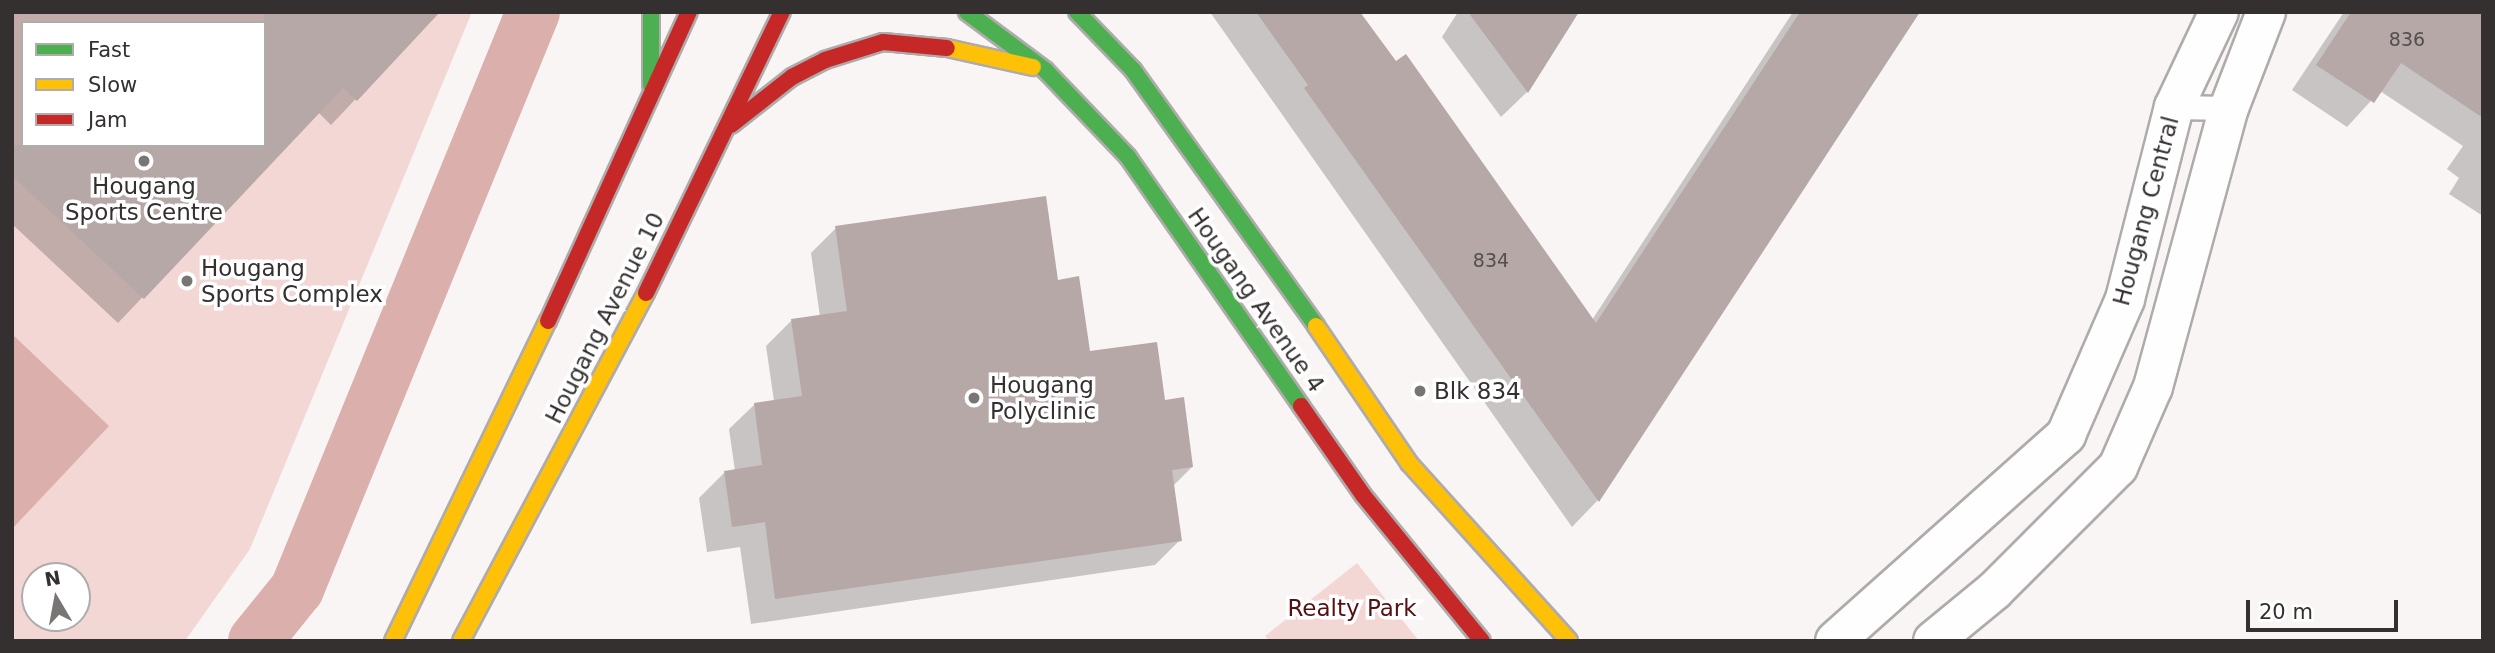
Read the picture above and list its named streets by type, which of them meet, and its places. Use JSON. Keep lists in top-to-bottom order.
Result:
{
  "streets": {
    "main road": ["Hougang Avenue 4", "Hougang Avenue 10"],
    "street": ["Hougang Central"]
  },
  "parks": ["Realty Park"],
  "places": [
    "Hougang Sports Centre",
    "Hougang Sports Complex",
    "Blk 834",
    "Hougang Polyclinic"
  ],
  "house_numbers": ["836", "834"],
  "legend": ["Fast", "Slow", "Jam"],
  "scale_bar": "20 m",
  "north": "top"
}
